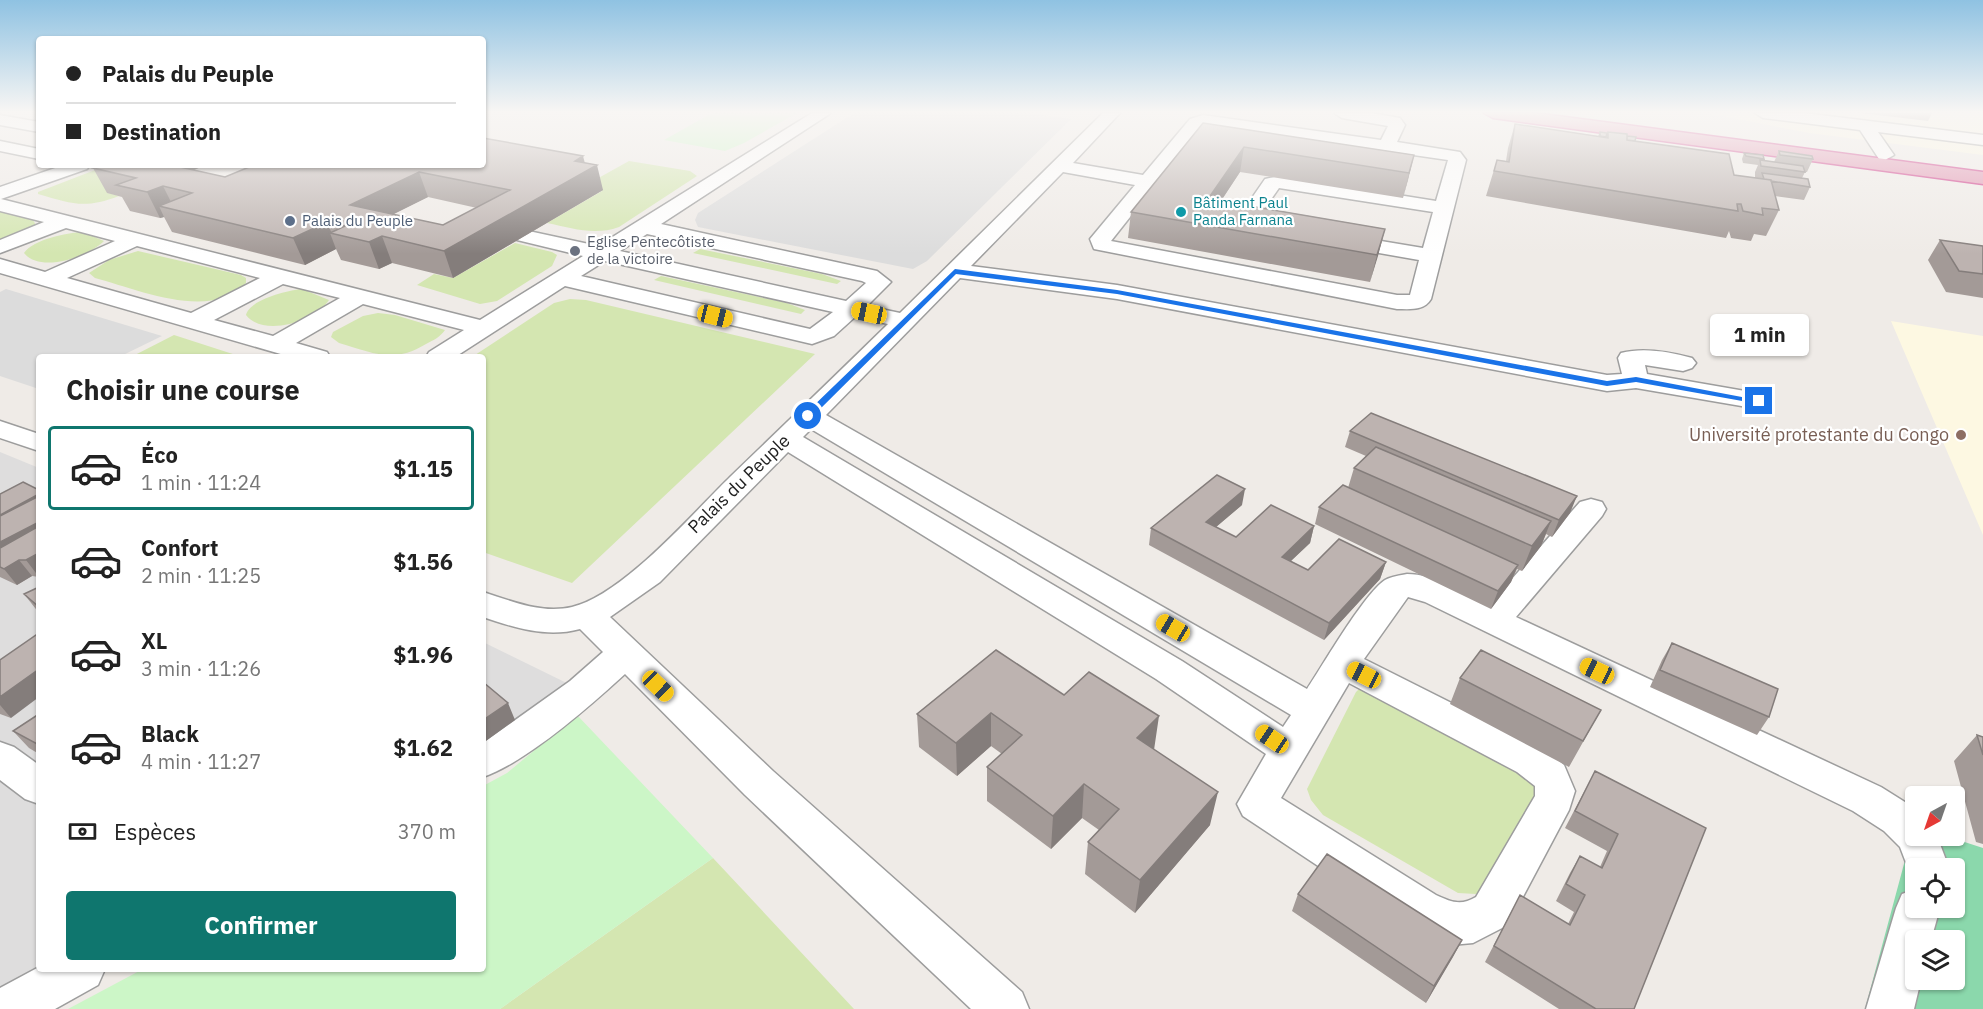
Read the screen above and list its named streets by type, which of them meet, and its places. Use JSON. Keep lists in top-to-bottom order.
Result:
{
  "streets": {
    "street": ["Palais du Peuple"]
  },
  "places": [
    "Bâtiment Paul Panda Farnana",
    "Palais du Peuple",
    "Eglise Pentecôtiste de la victoire",
    "Université protestante du Congo"
  ],
  "north": "bottom left",
  "page": {
    "banner": ["Palais du Peuple", "Destination"],
    "bubble": "1 min",
    "heading": "Choisir une course",
    "list": [
      {
        "name": "Éco",
        "note": "1 min · 11:24",
        "value": "$1.15"
      },
      {
        "name": "Confort",
        "note": "2 min · 11:25",
        "value": "$1.56"
      },
      {
        "name": "XL",
        "note": "3 min · 11:26",
        "value": "$1.96"
      },
      {
        "name": "Black",
        "note": "4 min · 11:27",
        "value": "$1.62"
      }
    ],
    "pay": ["Espèces", "370 m"],
    "buttons": "Confirmer"
  }
}
